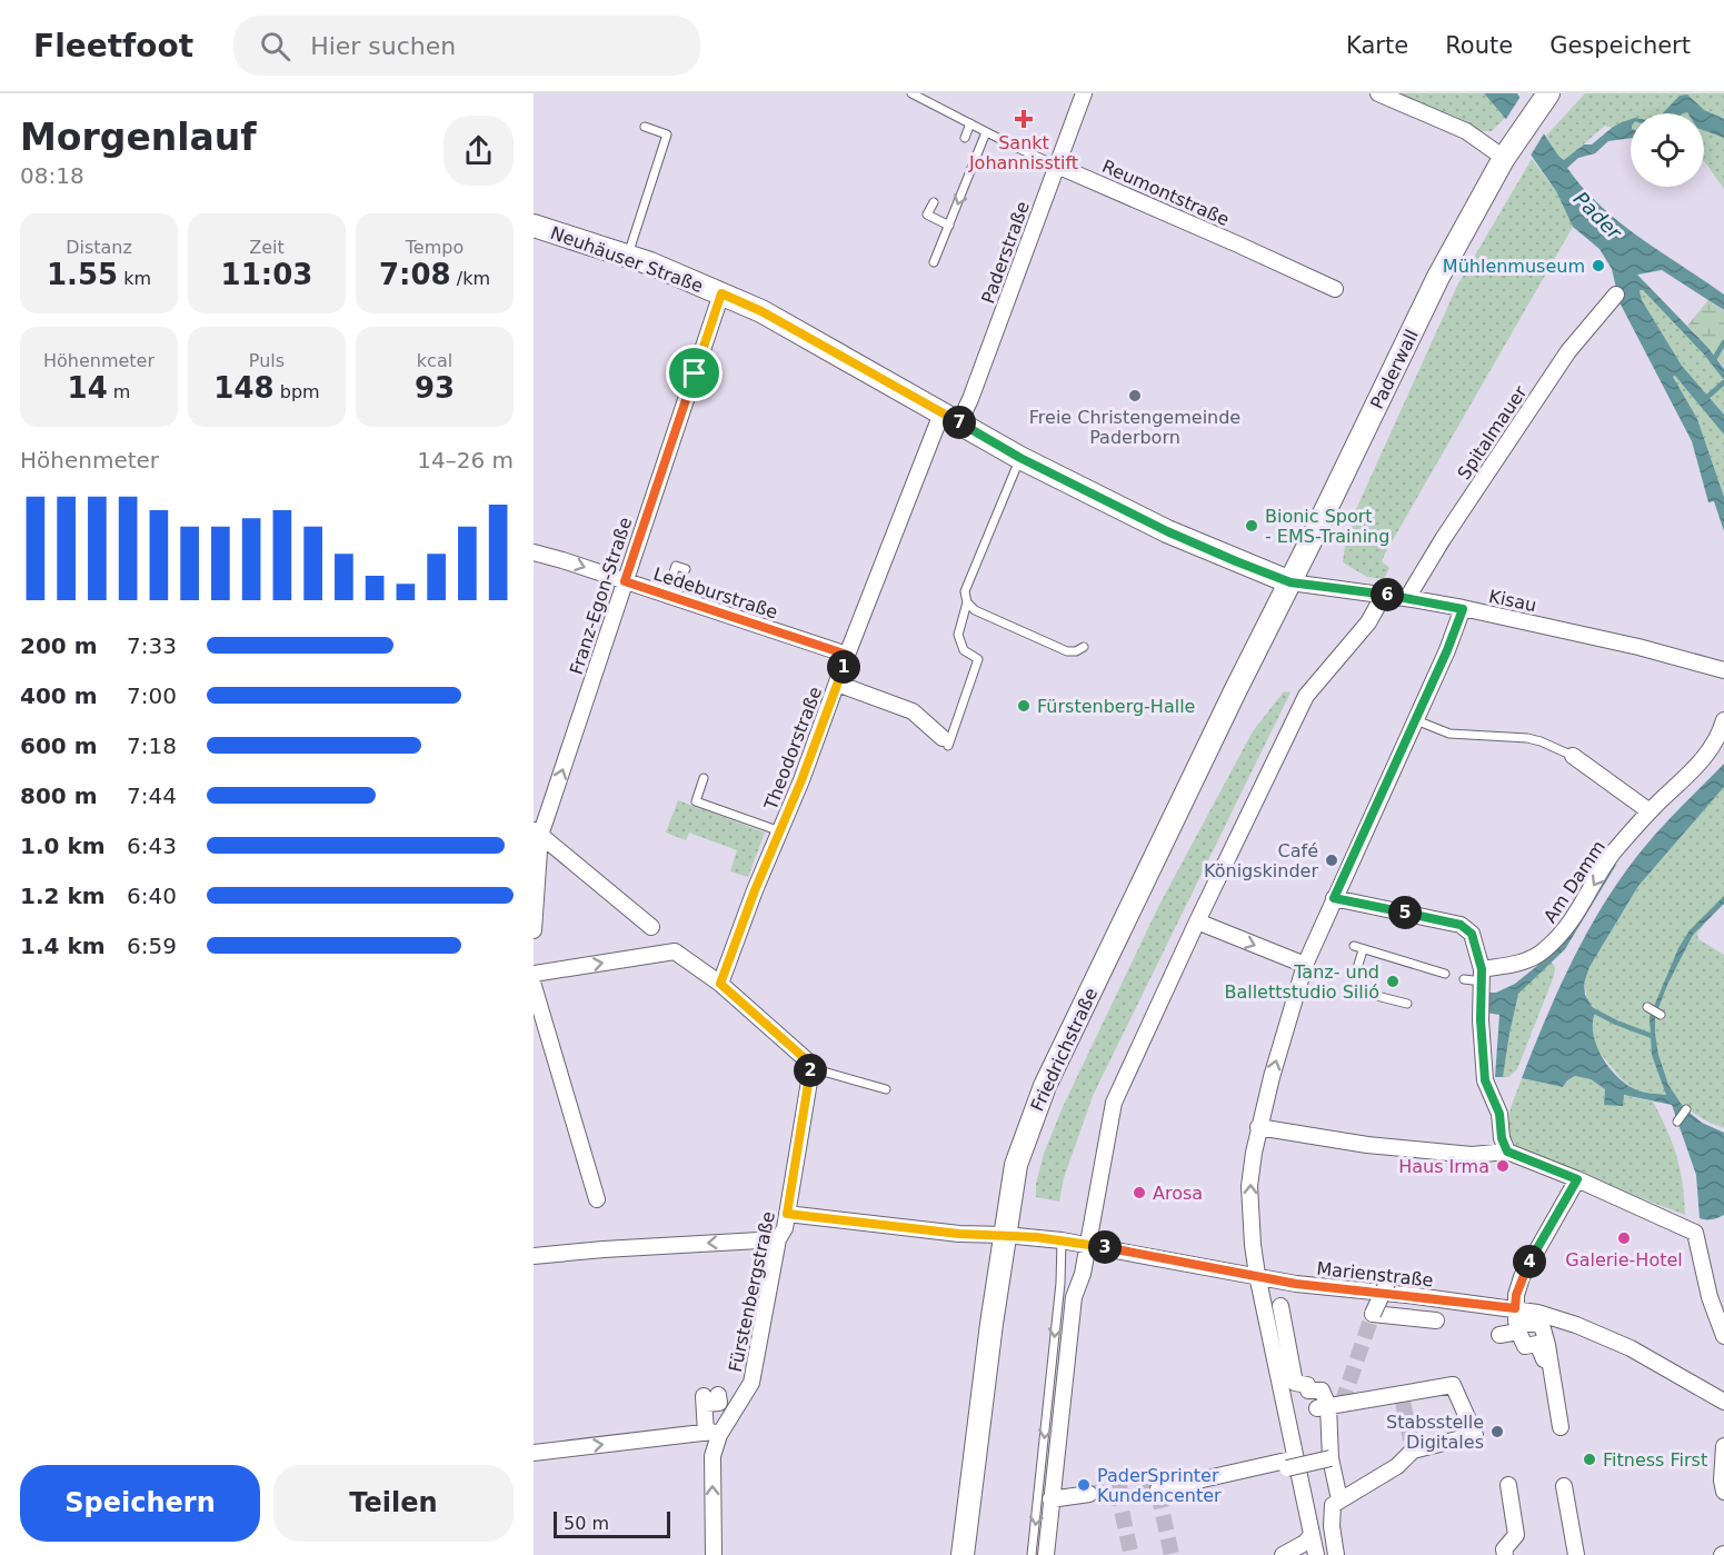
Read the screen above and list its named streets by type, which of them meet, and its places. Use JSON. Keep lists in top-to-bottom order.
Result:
{
  "streets": {
    "main road": ["Neuhäuser Straße", "Paderwall", "Friedrichstraße"],
    "street": [
      "Reumontstraße",
      "Paderstraße",
      "Spitalmauer",
      "Ledeburstraße",
      "Franz-Egon-Straße",
      "Kisau",
      "Theodorstraße",
      "Am Damm",
      "Marienstraße",
      "Fürstenbergstraße"
    ]
  },
  "crossings": [
    ["Reumontstraße", "Paderstraße"],
    ["Paderstraße", "Neuhäuser Straße"],
    ["Paderstraße", "Theodorstraße"],
    ["Neuhäuser Straße", "Paderwall"],
    ["Neuhäuser Straße", "Franz-Egon-Straße"],
    ["Neuhäuser Straße", "Kisau"],
    ["Neuhäuser Straße", "Theodorstraße"],
    ["Neuhäuser Straße", "Friedrichstraße"],
    ["Paderwall", "Kisau"],
    ["Paderwall", "Friedrichstraße"],
    ["Spitalmauer", "Kisau"],
    ["Ledeburstraße", "Franz-Egon-Straße"],
    ["Ledeburstraße", "Theodorstraße"],
    ["Kisau", "Friedrichstraße"],
    ["Friedrichstraße", "Marienstraße"],
    ["Marienstraße", "Fürstenbergstraße"]
  ],
  "one_way": ["Franz-Egon-Straße", "Am Damm"],
  "water": ["Pader"],
  "places": {
    "health": ["Sankt Johannisstift"],
    "other": [
      "Mühlenmuseum",
      "Freie Christengemeinde Paderborn",
      "Bionic Sport - EMS-Training",
      "Fürstenberg-Halle",
      "Café Königskinder",
      "Tanz- und Ballettstudio Silió",
      "Haus Irma",
      "Arosa",
      "Galerie-Hotel",
      "Stabsstelle Digitales",
      "Fitness First",
      "PaderSprinter Kundencenter"
    ]
  },
  "scale_bar": "50 m",
  "page": {
    "header": "Fleetfoot",
    "search": "Hier suchen",
    "nav": ["Karte", "Route", "Gespeichert"],
    "heading": ["Morgenlauf", "08:18"],
    "stats": [
      ["Distanz", "1.55 km"],
      ["Zeit", "11:03"],
      ["Tempo", "7:08 /km"],
      ["Höhenmeter", "14 m"],
      ["Puls", "148 bpm"],
      ["kcal", "93"]
    ],
    "pins": [
      "7",
      "6",
      "1",
      "5",
      "2",
      "3",
      "4"
    ],
    "chart": ["Höhenmeter", "14–26 m"],
    "list": [
      {
        "name": "200 m",
        "note": "7:33"
      },
      {
        "name": "400 m",
        "note": "7:00"
      },
      {
        "name": "600 m",
        "note": "7:18"
      },
      {
        "name": "800 m",
        "note": "7:44"
      },
      {
        "name": "1.0 km",
        "note": "6:43"
      },
      {
        "name": "1.2 km",
        "note": "6:40"
      },
      {
        "name": "1.4 km",
        "note": "6:59"
      }
    ],
    "buttons": ["Speichern", "Teilen"],
    "scale": "50 m"
  }
}
